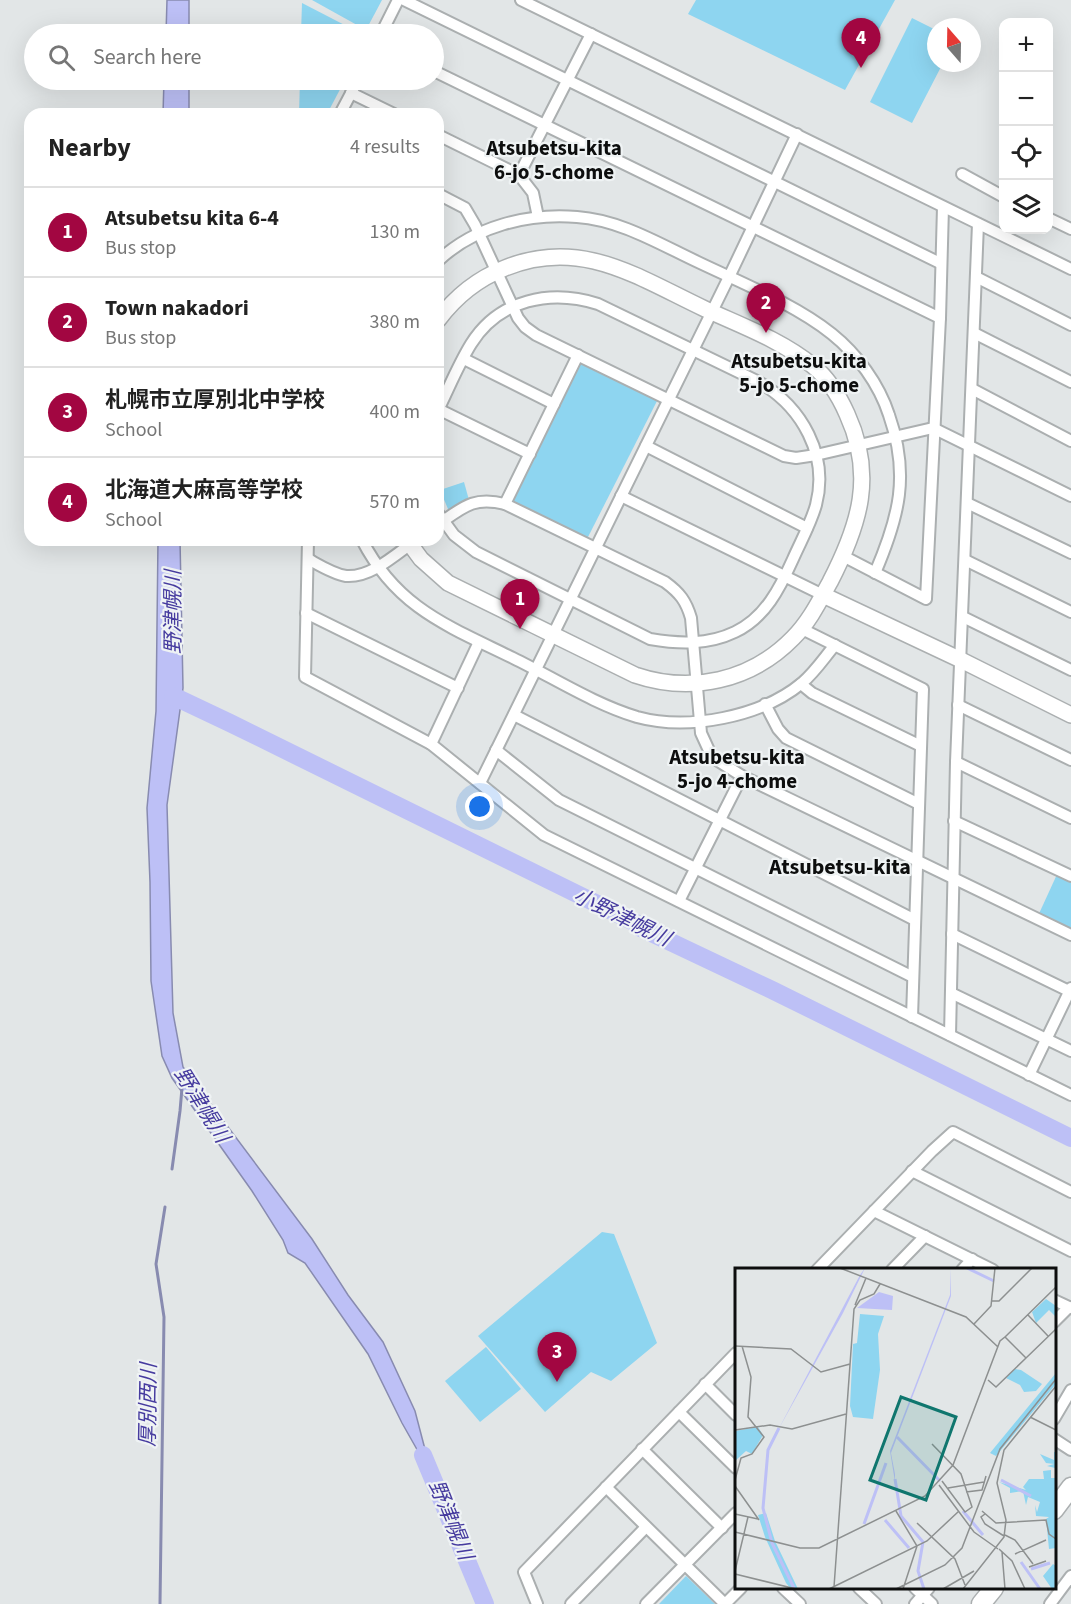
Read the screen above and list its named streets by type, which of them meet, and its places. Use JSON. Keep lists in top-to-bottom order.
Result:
{
  "districts": [
    "Atsubetsu-kita 6-jo 5-chome",
    "Atsubetsu-kita 5-jo 5-chome",
    "Atsubetsu-kita 5-jo 4-chome",
    "Atsubetsu-kita"
  ],
  "water": ["野津幌川", "小野津幌川", "厚別西川"],
  "north": "top",
  "page": {
    "map_buttons": ["+", "−"],
    "pins": [
      "4",
      "2",
      "1",
      "3"
    ],
    "search": "Search here",
    "heading": ["Nearby", "4 results"],
    "list": [
      {
        "mark": "1",
        "name": "Atsubetsu kita 6-4",
        "note": "Bus stop",
        "value": "130 m"
      },
      {
        "mark": "2",
        "name": "Town nakadori",
        "note": "Bus stop",
        "value": "380 m"
      },
      {
        "mark": "3",
        "name": "札幌市立厚別北中学校",
        "note": "School",
        "value": "400 m"
      },
      {
        "mark": "4",
        "name": "北海道大麻高等学校",
        "note": "School",
        "value": "570 m"
      }
    ]
  }
}
